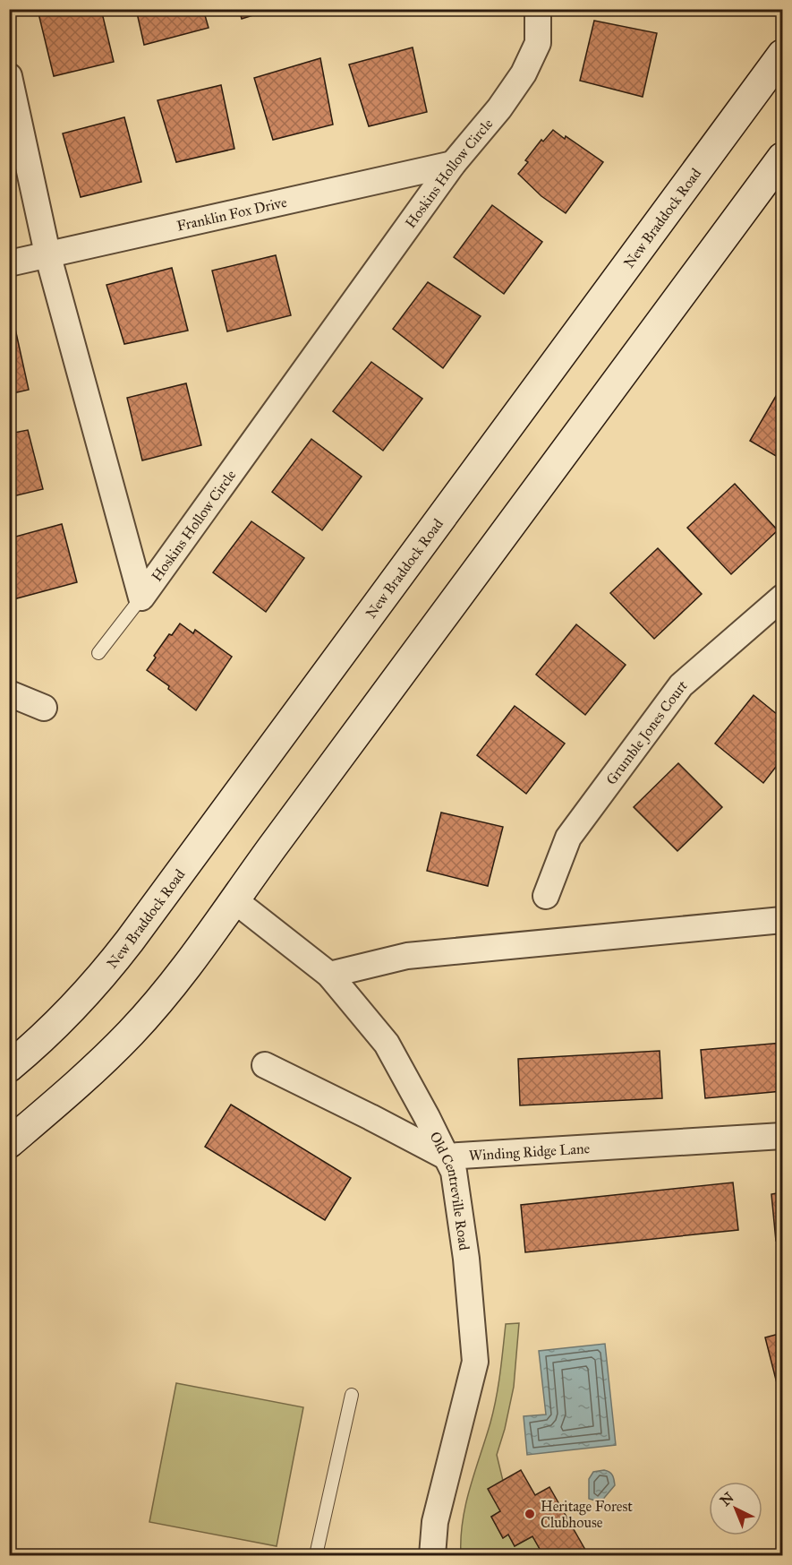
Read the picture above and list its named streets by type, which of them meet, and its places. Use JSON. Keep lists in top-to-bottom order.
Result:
{
  "streets": {
    "main road": ["New Braddock Road"],
    "street": [
      "Hoskins Hollow Circle",
      "Franklin Fox Drive",
      "Grumble Jones Court",
      "Winding Ridge Lane",
      "Old Centreville Road"
    ]
  },
  "crossings": [
    ["Hoskins Hollow Circle", "Franklin Fox Drive"],
    ["Winding Ridge Lane", "Old Centreville Road"]
  ],
  "places": ["Heritage Forest Clubhouse"],
  "north": "top left"
}
